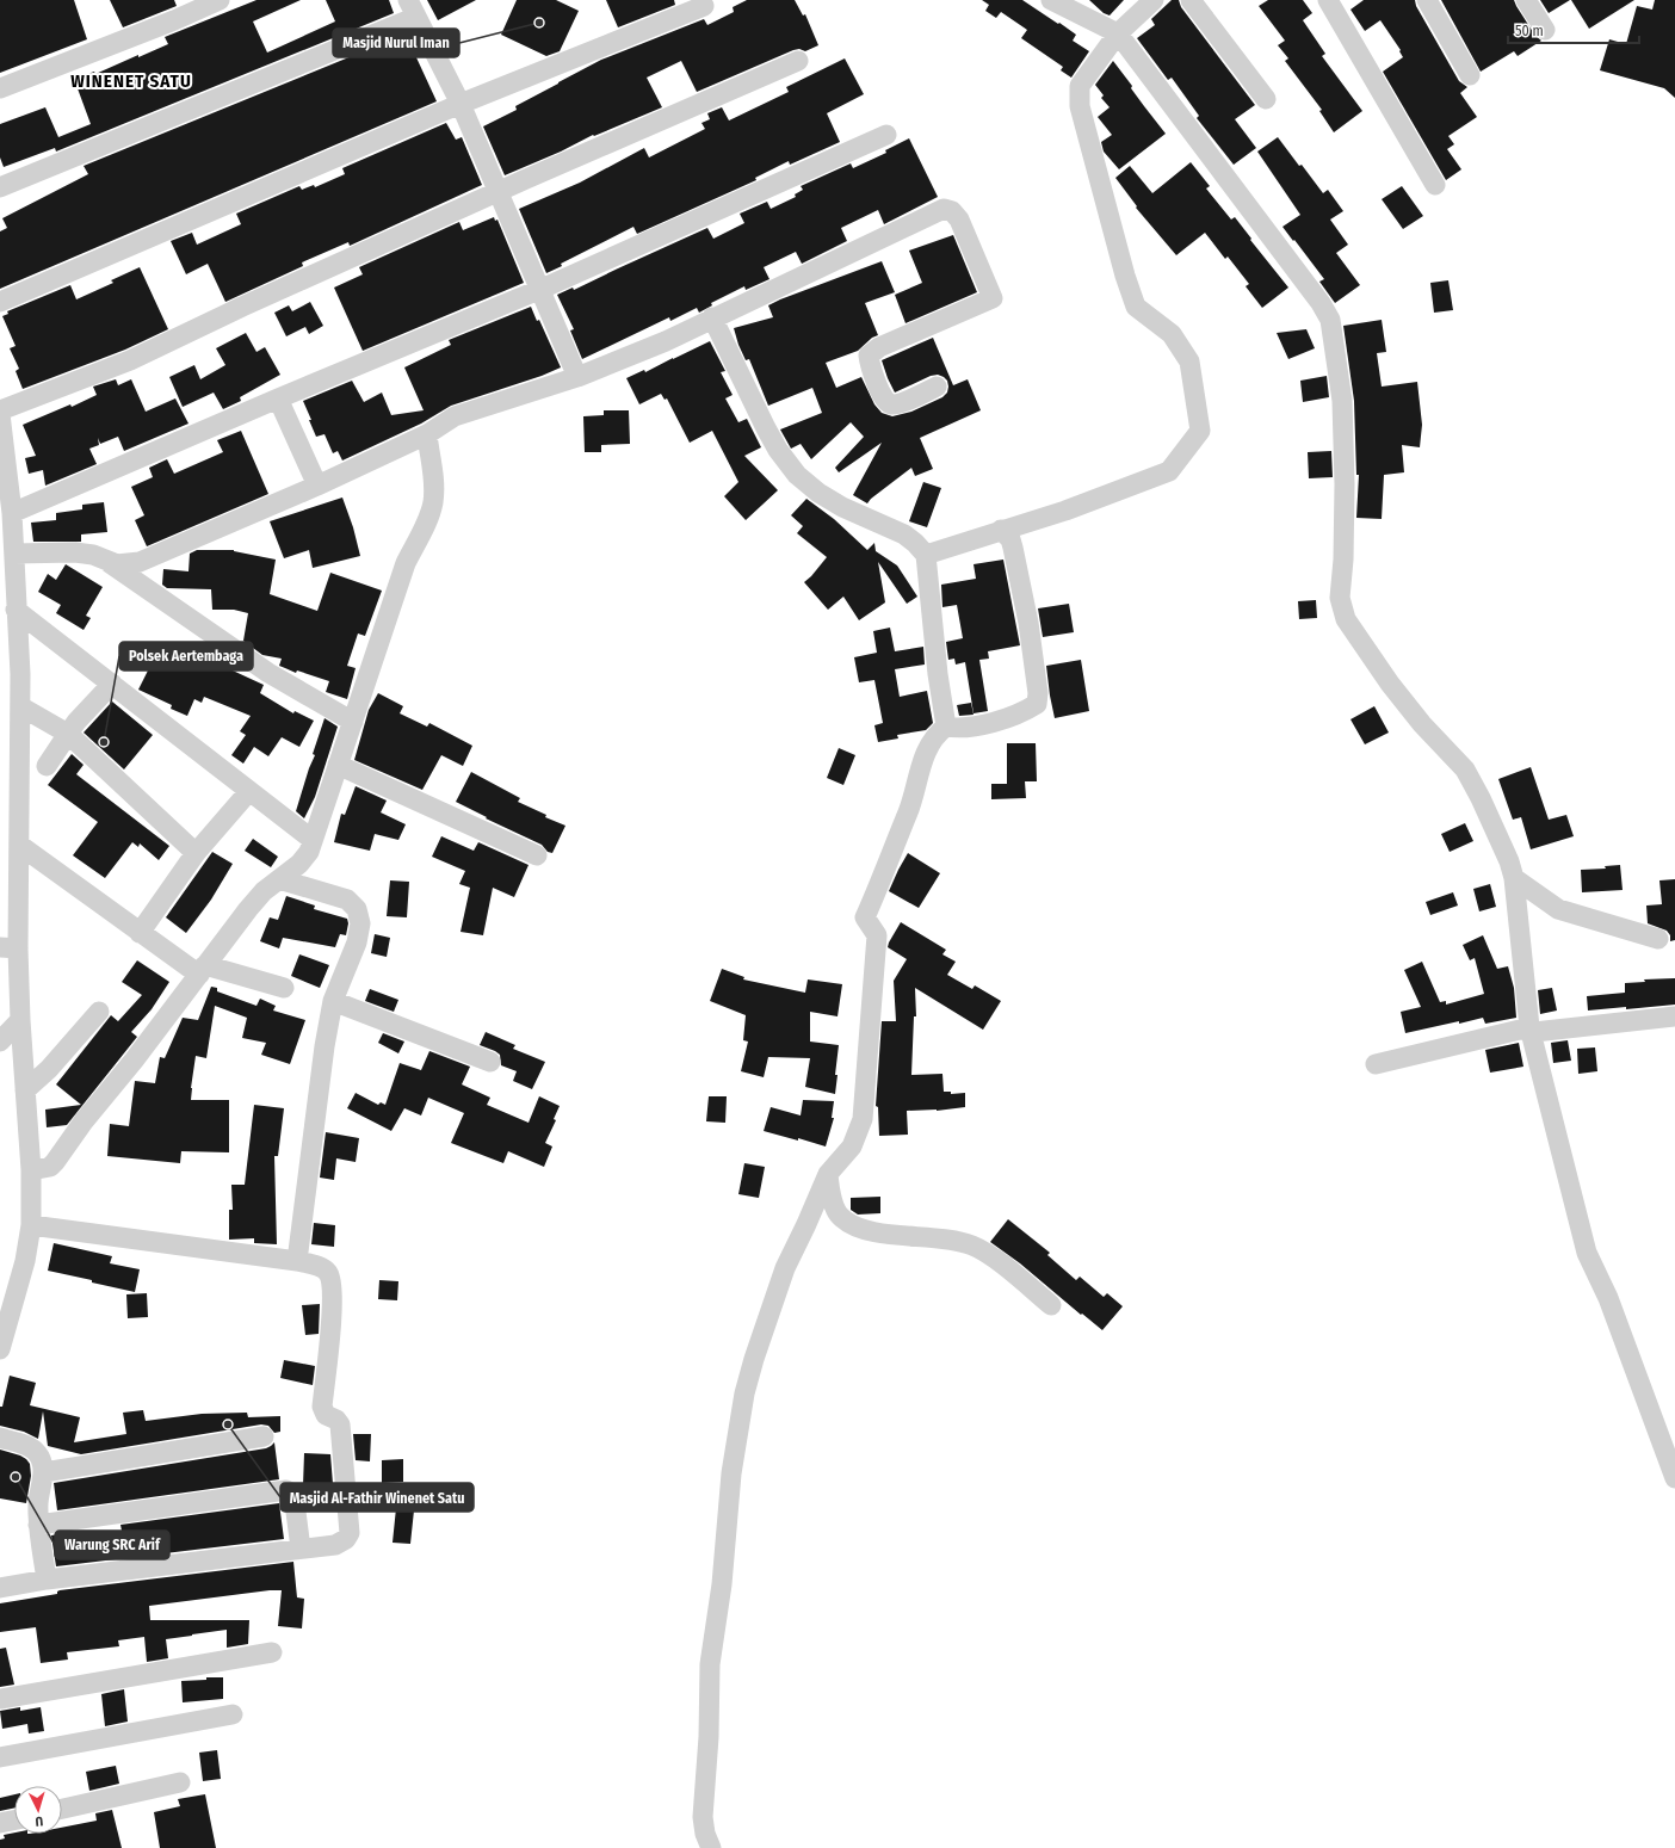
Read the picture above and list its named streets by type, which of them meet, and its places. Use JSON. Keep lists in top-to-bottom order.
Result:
{
  "districts": ["WINENET SATU"],
  "places": [
    "Masjid Nurul Iman",
    "Polsek Aertembaga",
    "Masjid Al-Fathir Winenet Satu",
    "Warung SRC Arif"
  ],
  "scale_bar": "50 m",
  "north": "bottom"
}
